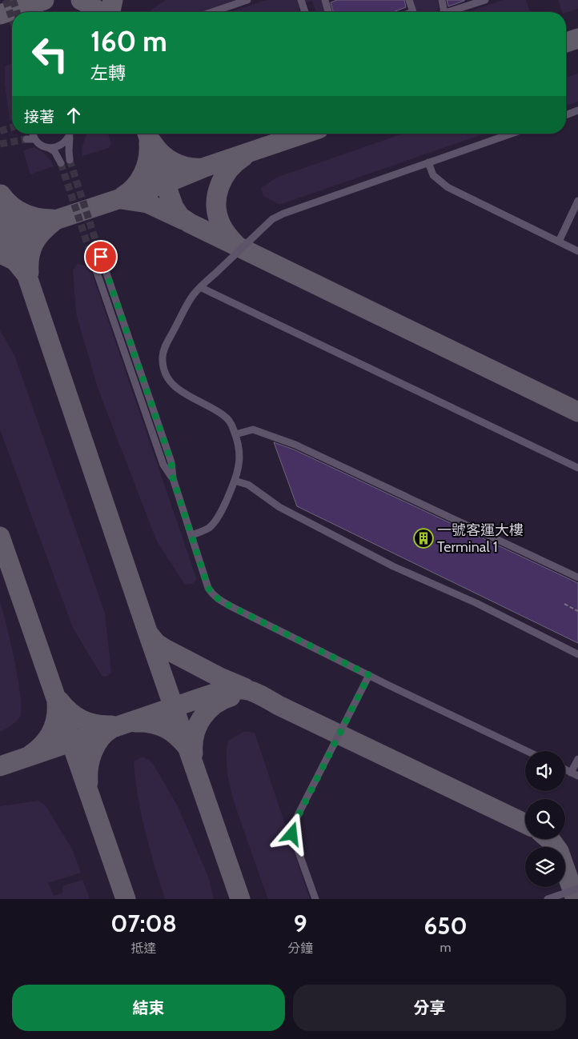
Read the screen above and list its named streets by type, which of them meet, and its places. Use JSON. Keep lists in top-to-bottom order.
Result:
{
  "places": {
    "building": ["一號客運大樓 Terminal 1"]
  },
  "page": {
    "turn": ["160 m", "左轉"],
    "then": "接著",
    "eta": [
      "07:08",
      "抵達",
      "9",
      "分鐘",
      "650",
      "m"
    ],
    "buttons": ["結束", "分享"]
  }
}
